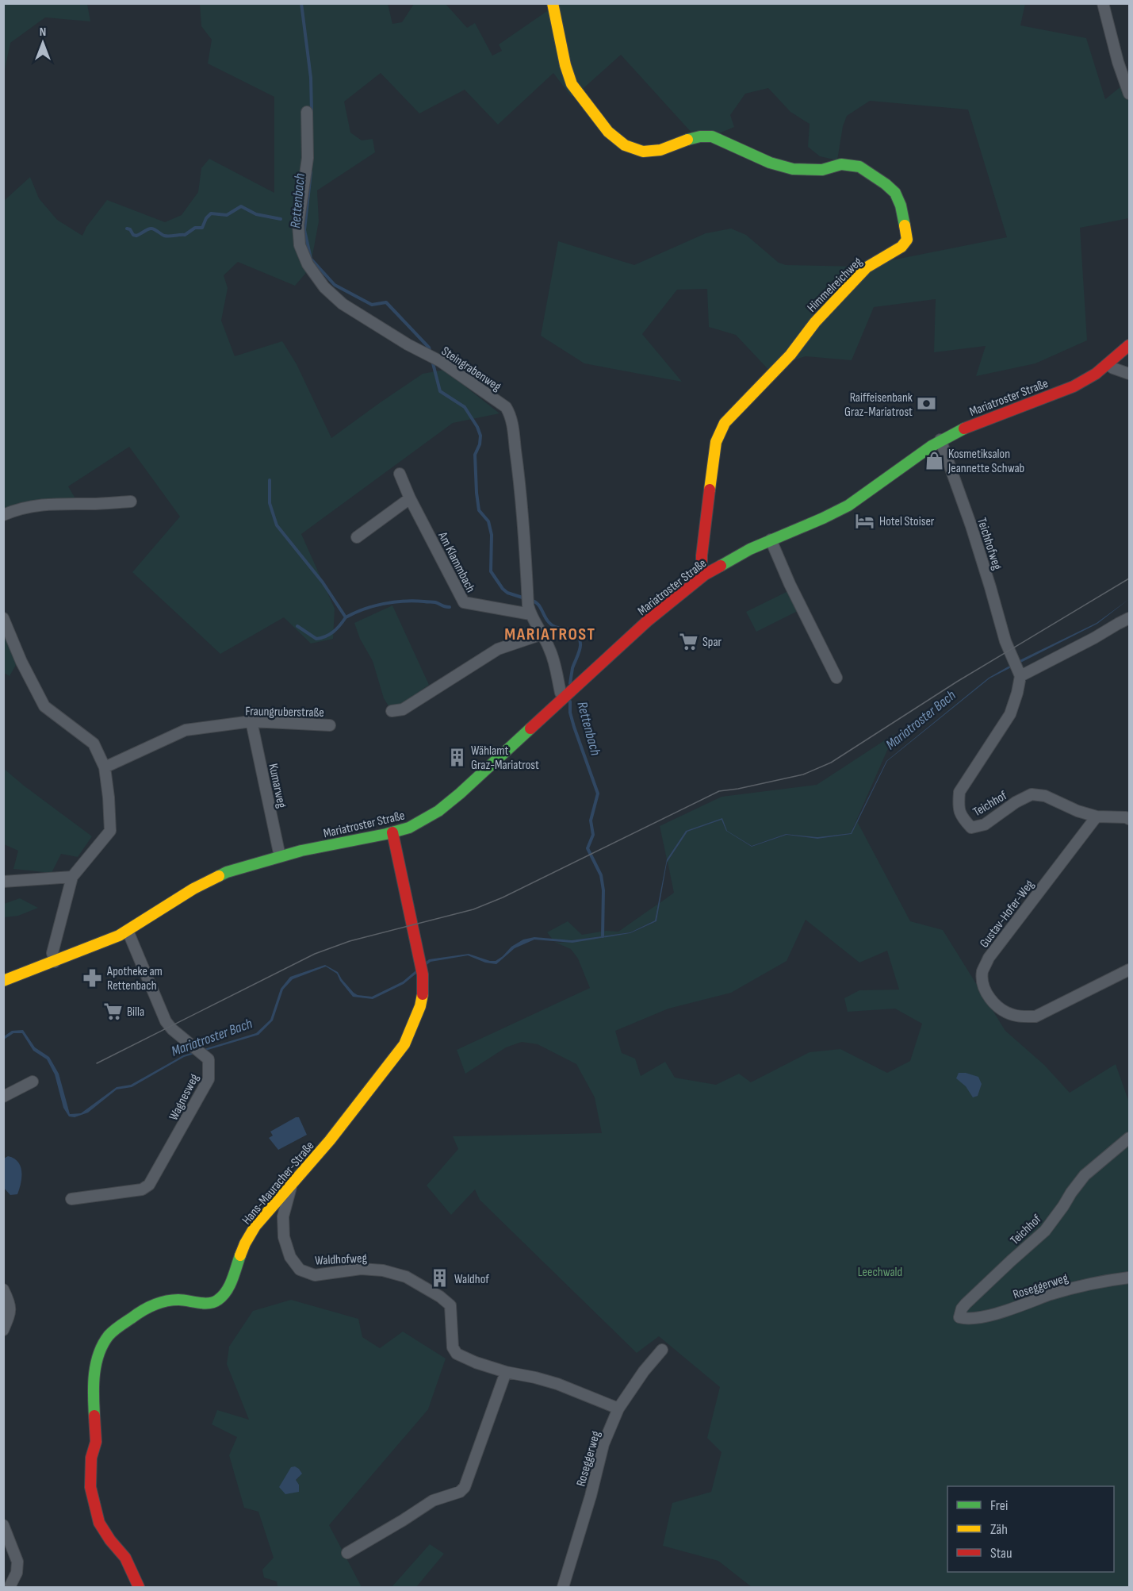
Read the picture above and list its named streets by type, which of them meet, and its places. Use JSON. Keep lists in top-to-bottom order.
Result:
{
  "streets": {
    "street": [
      "Himmelreichweg",
      "Steingrabenweg",
      "Mariatroster Straße",
      "Teichhofweg",
      "Am Klammbach",
      "Fraungruberstraße",
      "Kumarweg",
      "Teichhof",
      "Gustav-Hofer-Weg",
      "Wagnesweg",
      "Hans-Mauracher-Straße",
      "Waldhofweg",
      "Roseggerweg"
    ]
  },
  "crossings": [
    ["Himmelreichweg", "Mariatroster Straße"],
    ["Steingrabenweg", "Mariatroster Straße"],
    ["Steingrabenweg", "Am Klammbach"],
    ["Mariatroster Straße", "Teichhofweg"],
    ["Mariatroster Straße", "Kumarweg"],
    ["Mariatroster Straße", "Wagnesweg"],
    ["Mariatroster Straße", "Hans-Mauracher-Straße"],
    ["Teichhofweg", "Teichhof"],
    ["Fraungruberstraße", "Kumarweg"],
    ["Teichhof", "Gustav-Hofer-Weg"],
    ["Teichhof", "Roseggerweg"],
    ["Hans-Mauracher-Straße", "Waldhofweg"],
    ["Waldhofweg", "Roseggerweg"]
  ],
  "districts": ["MARIATROST"],
  "water": ["Rettenbach", "Mariatroster Bach"],
  "parks": ["Leechwald"],
  "places": {
    "bank": ["Raiffeisenbank Graz-Mariatrost"],
    "shop": ["Kosmetiksalon Jeannette Schwab"],
    "hotel": ["Hotel Stoiser"],
    "supermarket": ["Spar", "Billa"],
    "building": ["Wählamt Graz-Mariatrost", "Waldhof"],
    "pharmacy": ["Apotheke am Rettenbach"]
  },
  "legend": ["Frei", "Zäh", "Stau"],
  "north": "top"
}
